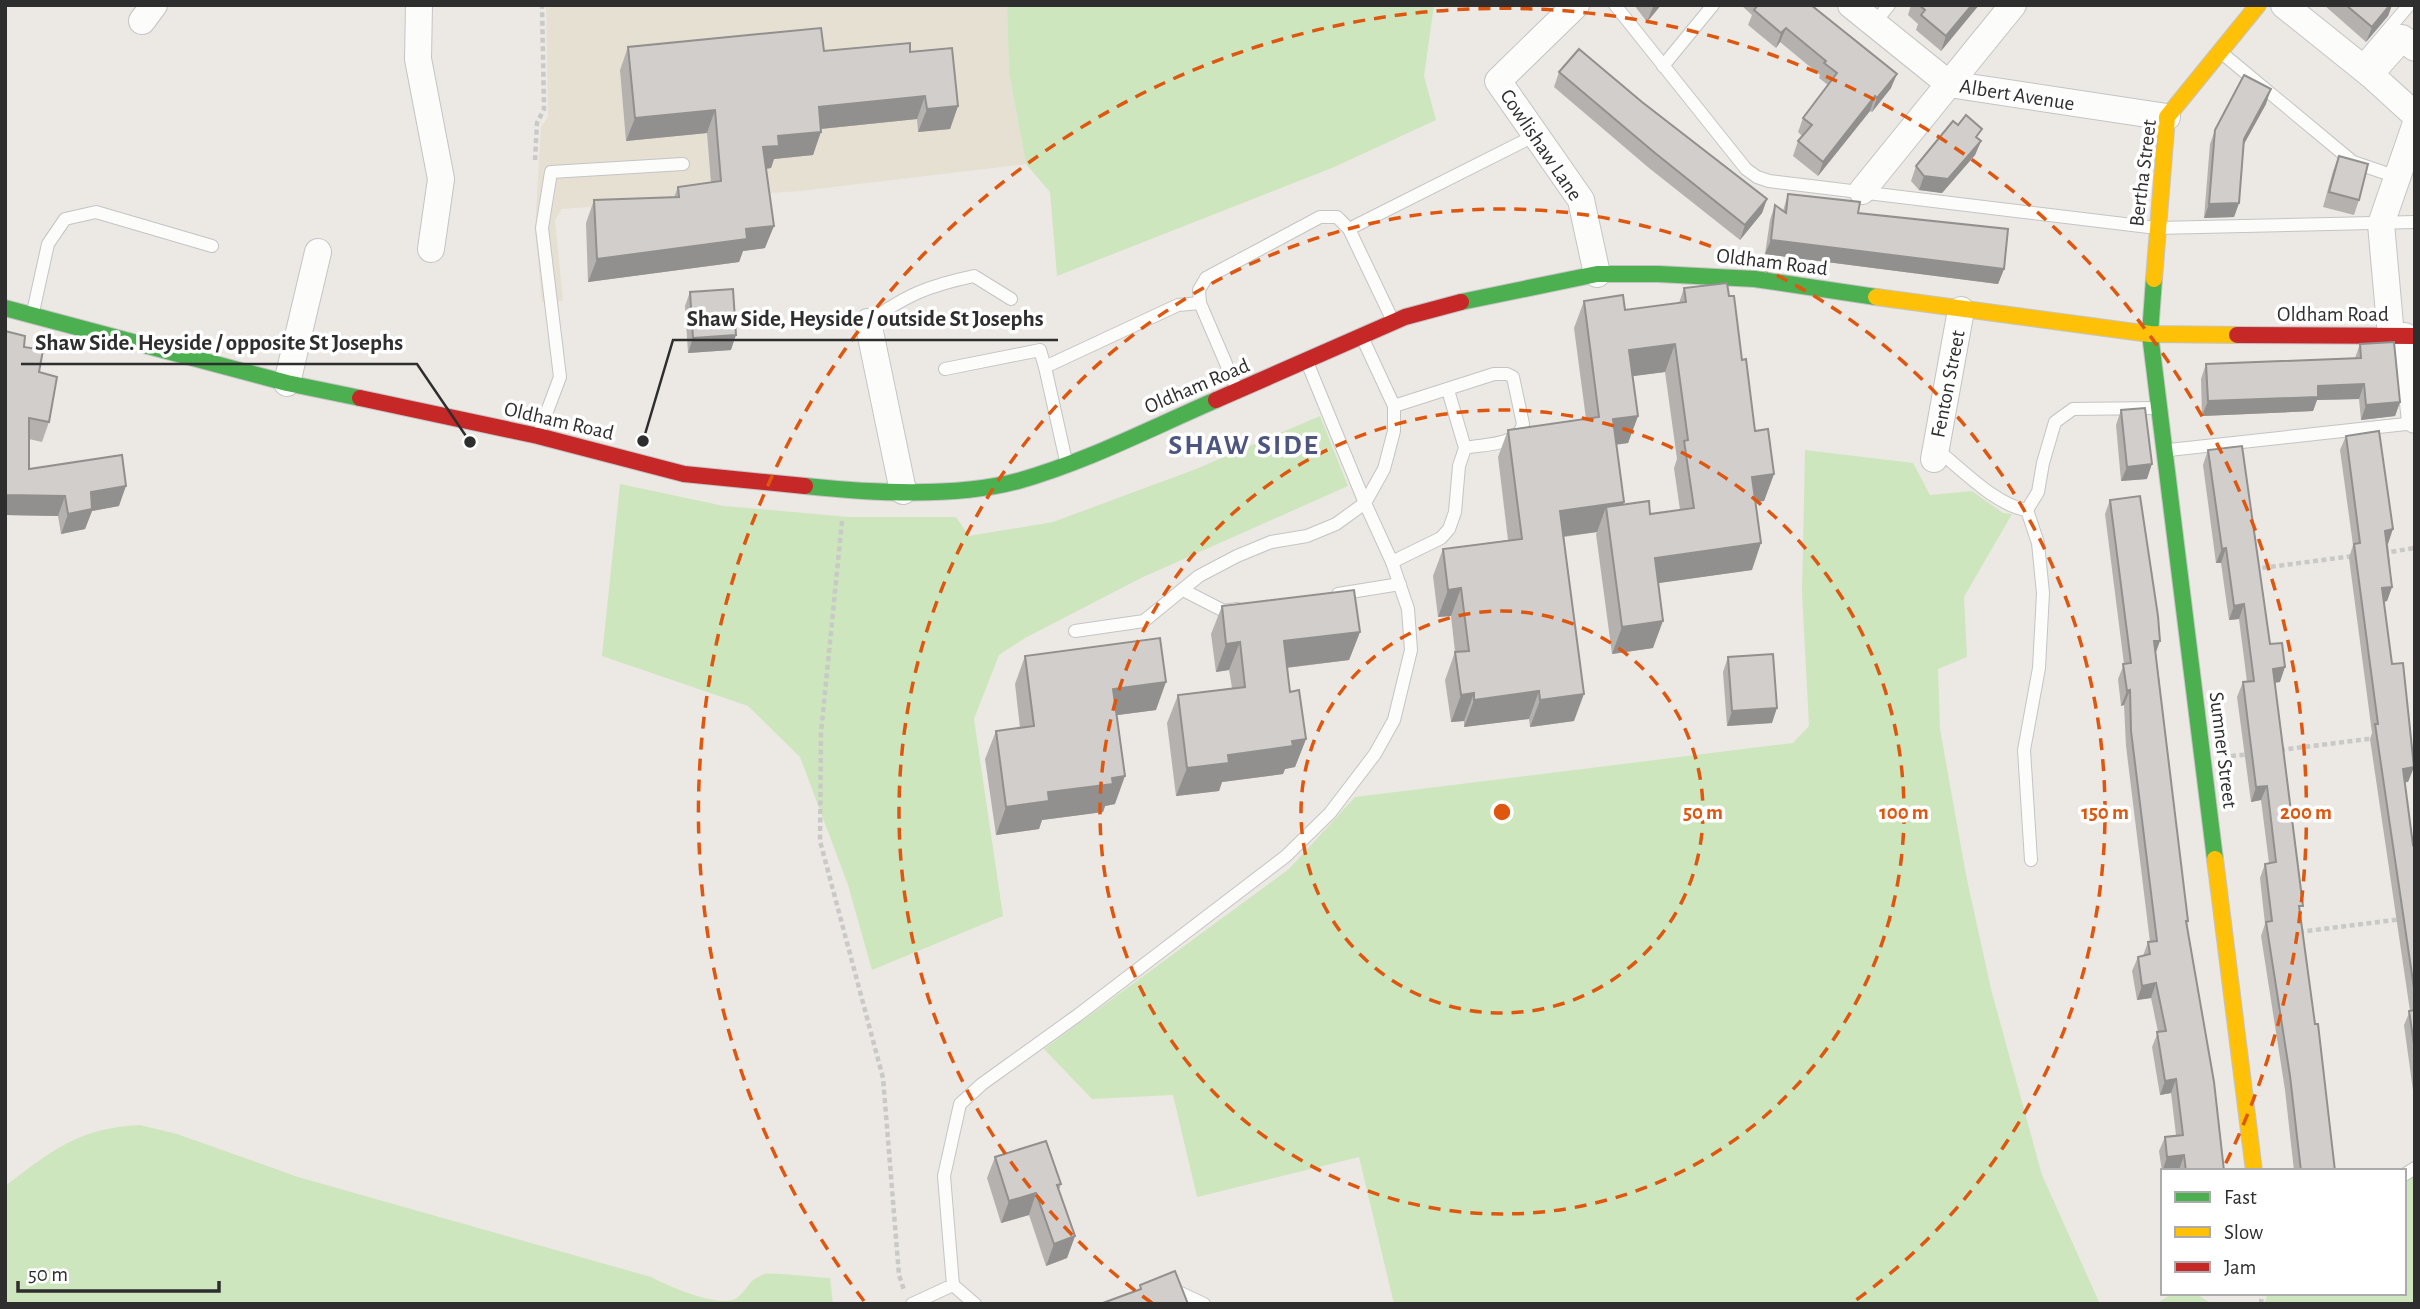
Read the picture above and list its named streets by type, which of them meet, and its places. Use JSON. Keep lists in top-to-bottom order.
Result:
{
  "streets": {
    "main road": ["Bertha Street", "Oldham Road", "Sumner Street"],
    "street": ["Albert Avenue", "Cowlishaw Lane", "Fenton Street"]
  },
  "crossings": [
    ["Albert Avenue", "Bertha Street"],
    ["Cowlishaw Lane", "Oldham Road"],
    ["Bertha Street", "Oldham Road"],
    ["Bertha Street", "Sumner Street"],
    ["Oldham Road", "Fenton Street"],
    ["Oldham Road", "Sumner Street"]
  ],
  "districts": ["SHAW SIDE"],
  "places": ["Shaw Side, Heyside / outside St Josephs", "Shaw Side. Heyside / opposite St Josephs"],
  "legend": ["Fast", "Slow", "Jam"],
  "scale_bar": "50 m",
  "rings": [
    "50 m",
    "100 m",
    "150 m",
    "200 m"
  ]
}
